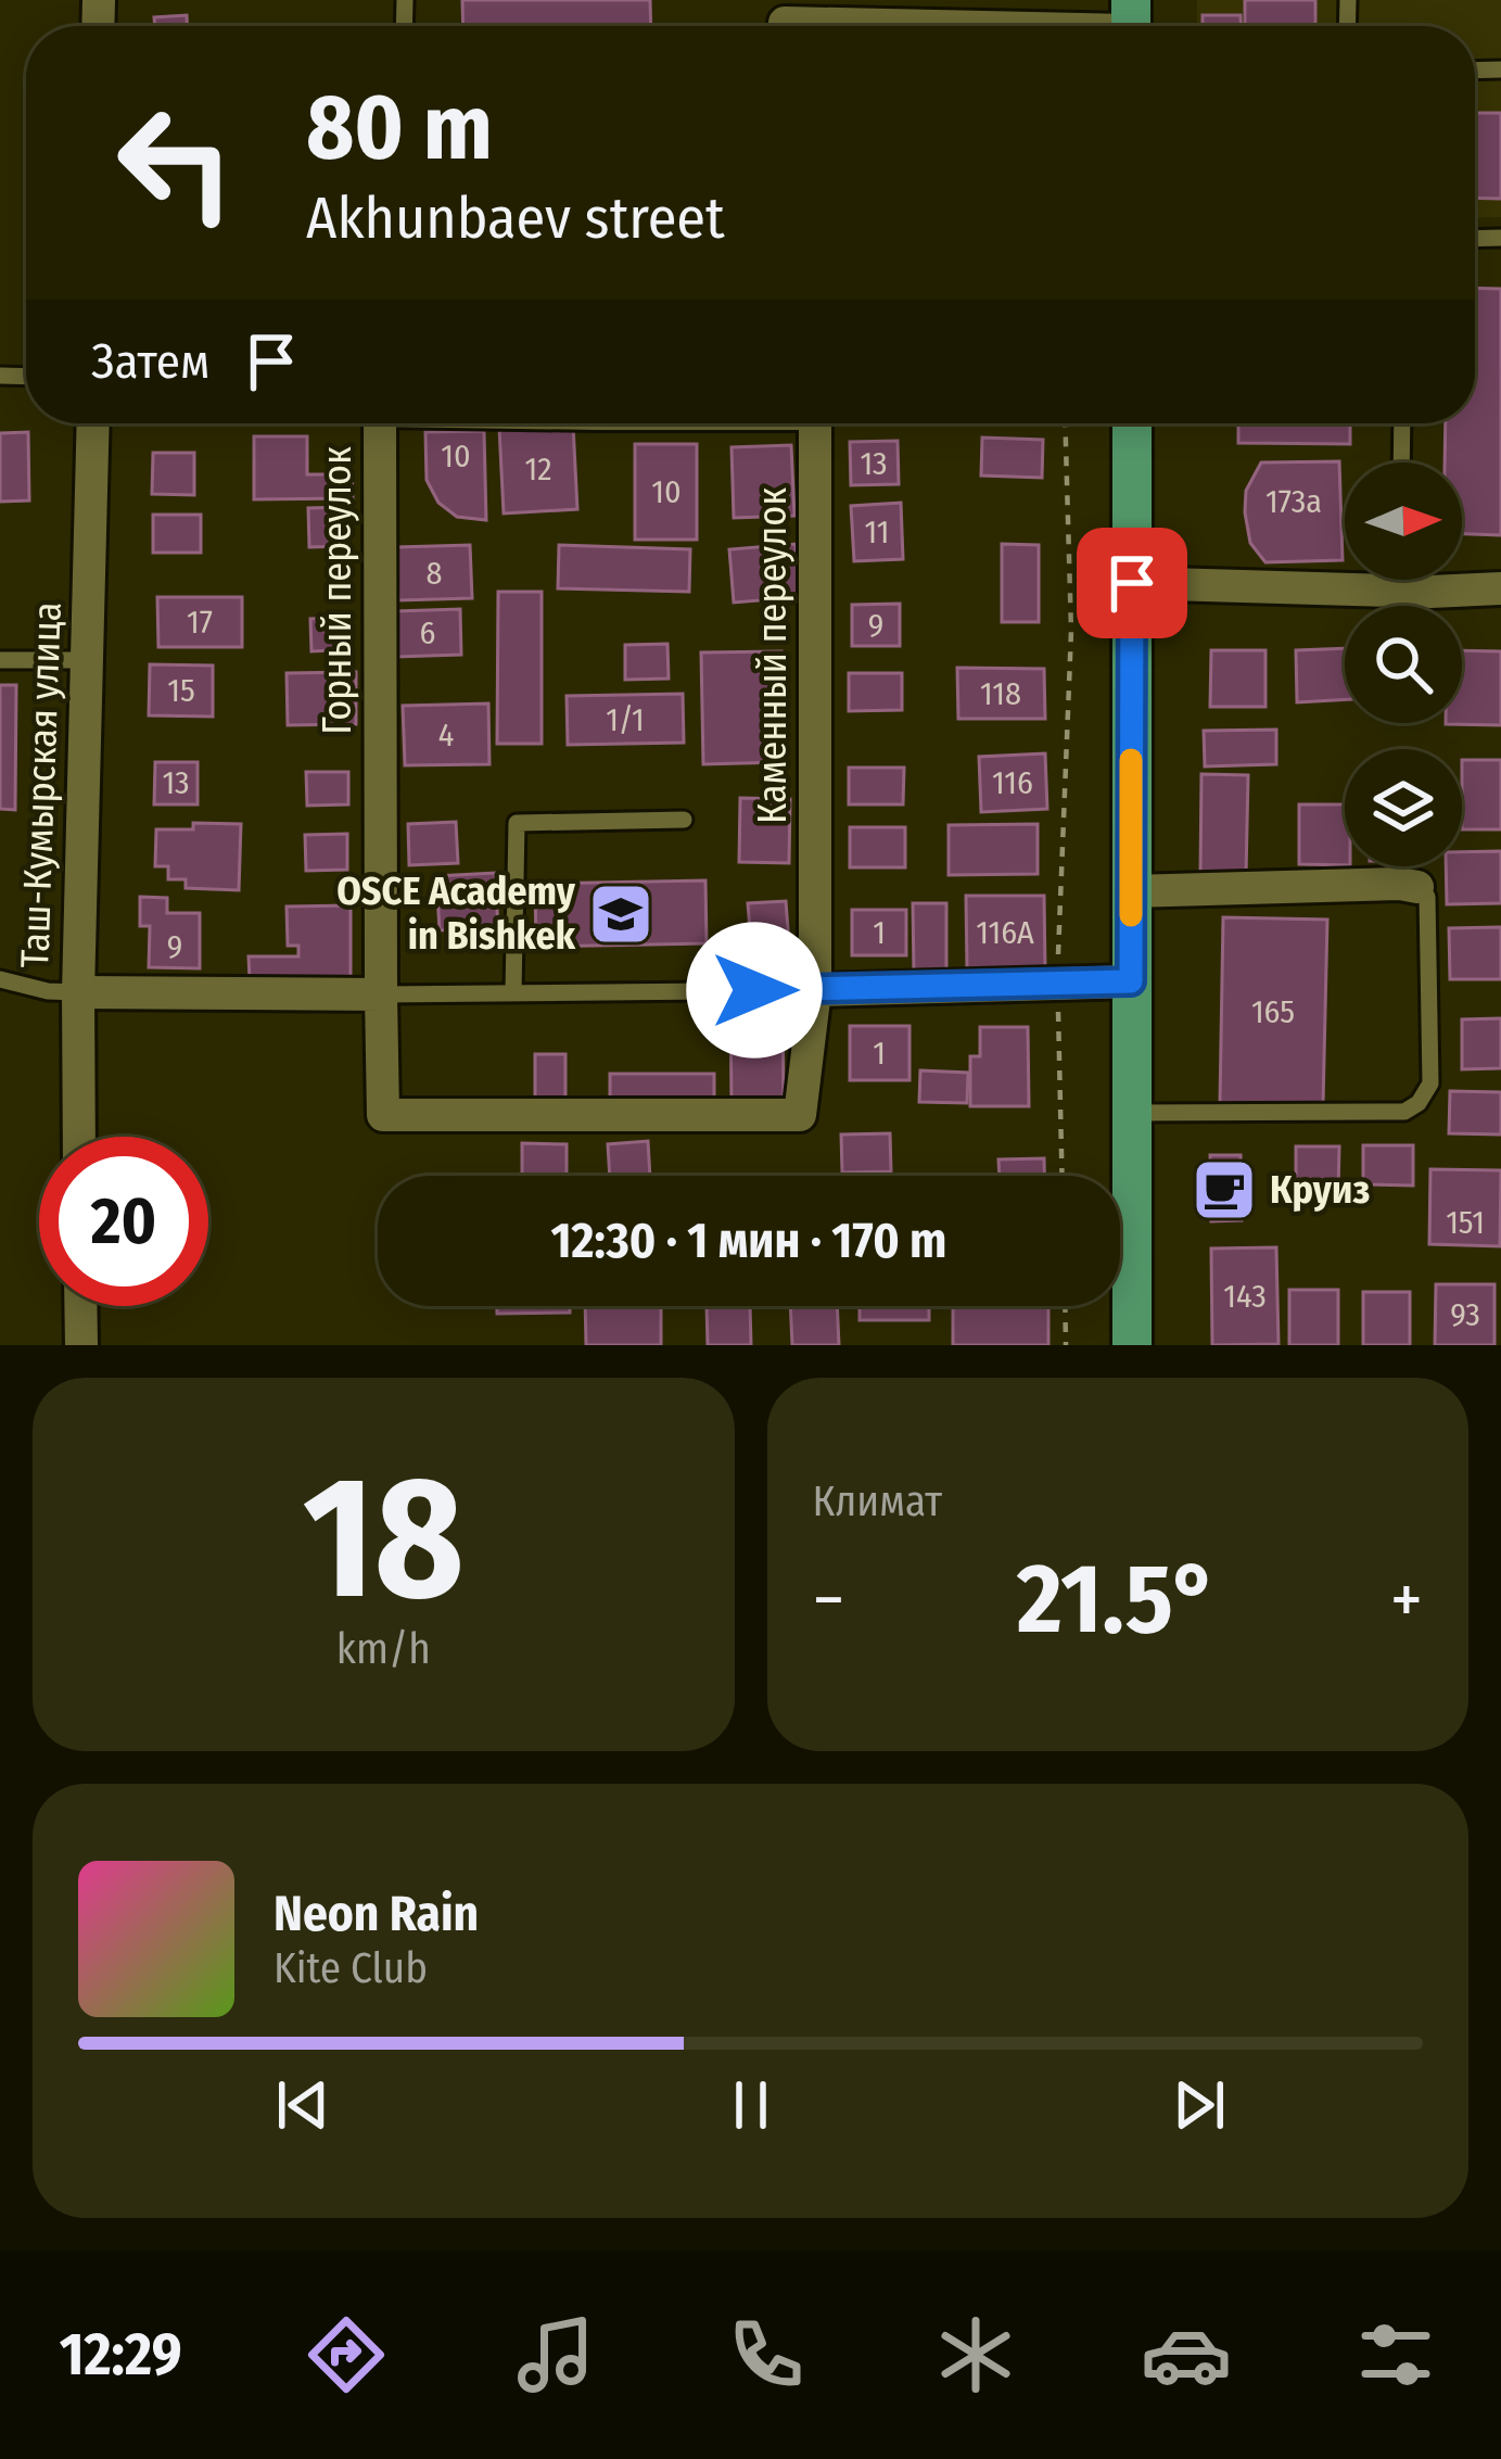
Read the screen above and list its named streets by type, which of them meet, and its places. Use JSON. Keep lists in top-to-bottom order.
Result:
{
  "streets": {
    "street": ["Горный переулок", "Каменный переулок", "Таш-Кумырская улица"]
  },
  "crossings": [
    ["Горный переулок", "Каменный переулок"]
  ],
  "places": {
    "school or university": ["OSCE Academy in Bishkek"],
    "cafe": ["Круиз"]
  },
  "house_numbers": [
    "10",
    "13",
    "12",
    "10",
    "173а",
    "11",
    "8",
    "17",
    "9",
    "6",
    "15",
    "118",
    "1/1",
    "4",
    "13",
    "116",
    "1",
    "116А",
    "9",
    "165",
    "1",
    "151",
    "143",
    "93"
  ],
  "north": "right",
  "page": {
    "turn": ["80 m", "Akhunbaev street"],
    "then": "Затем",
    "limit": "20",
    "trip": "12:30 · 1 мин · 170 m",
    "tile": [
      ["18", "km/h"],
      "Климат"
    ],
    "heat": ["−", "21.5°", "+"],
    "song": ["Neon Rain", "Kite Club"],
    "tabs": "12:29"
  }
}
